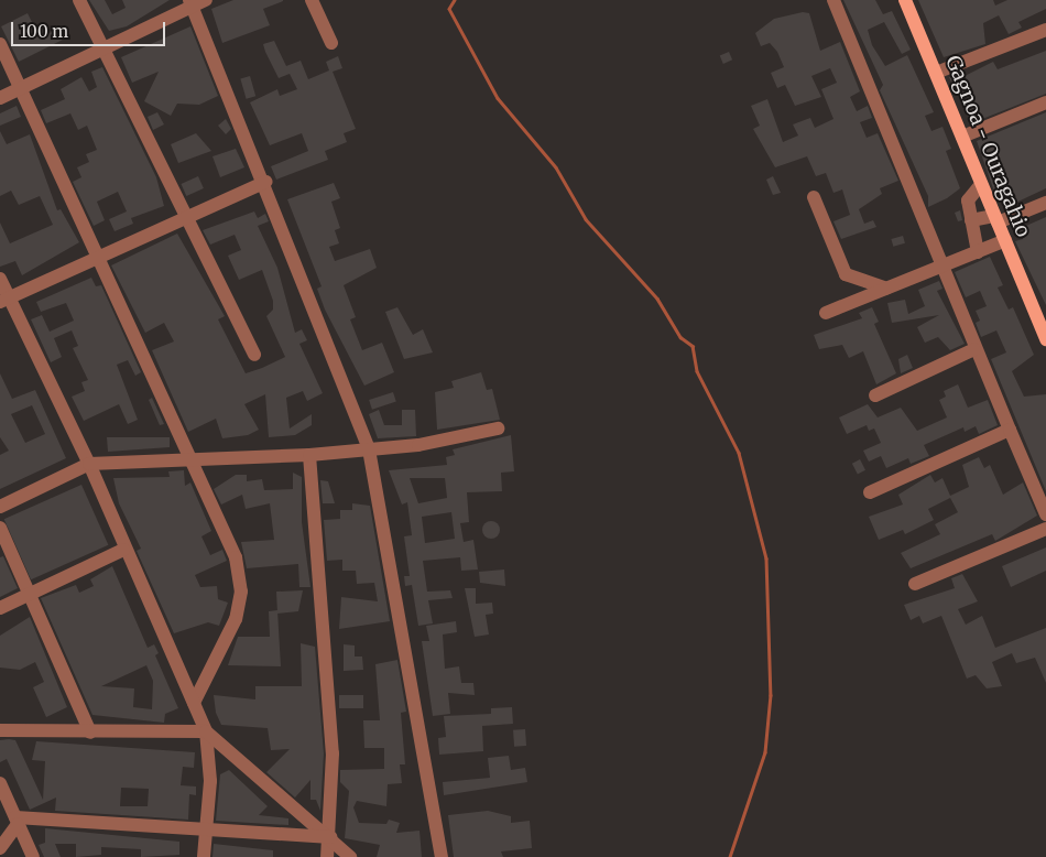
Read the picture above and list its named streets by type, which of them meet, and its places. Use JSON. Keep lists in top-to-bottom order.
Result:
{
  "streets": {
    "main road": ["Gagnoa - Ouragahio"]
  },
  "scale_bar": "100 m"
}
